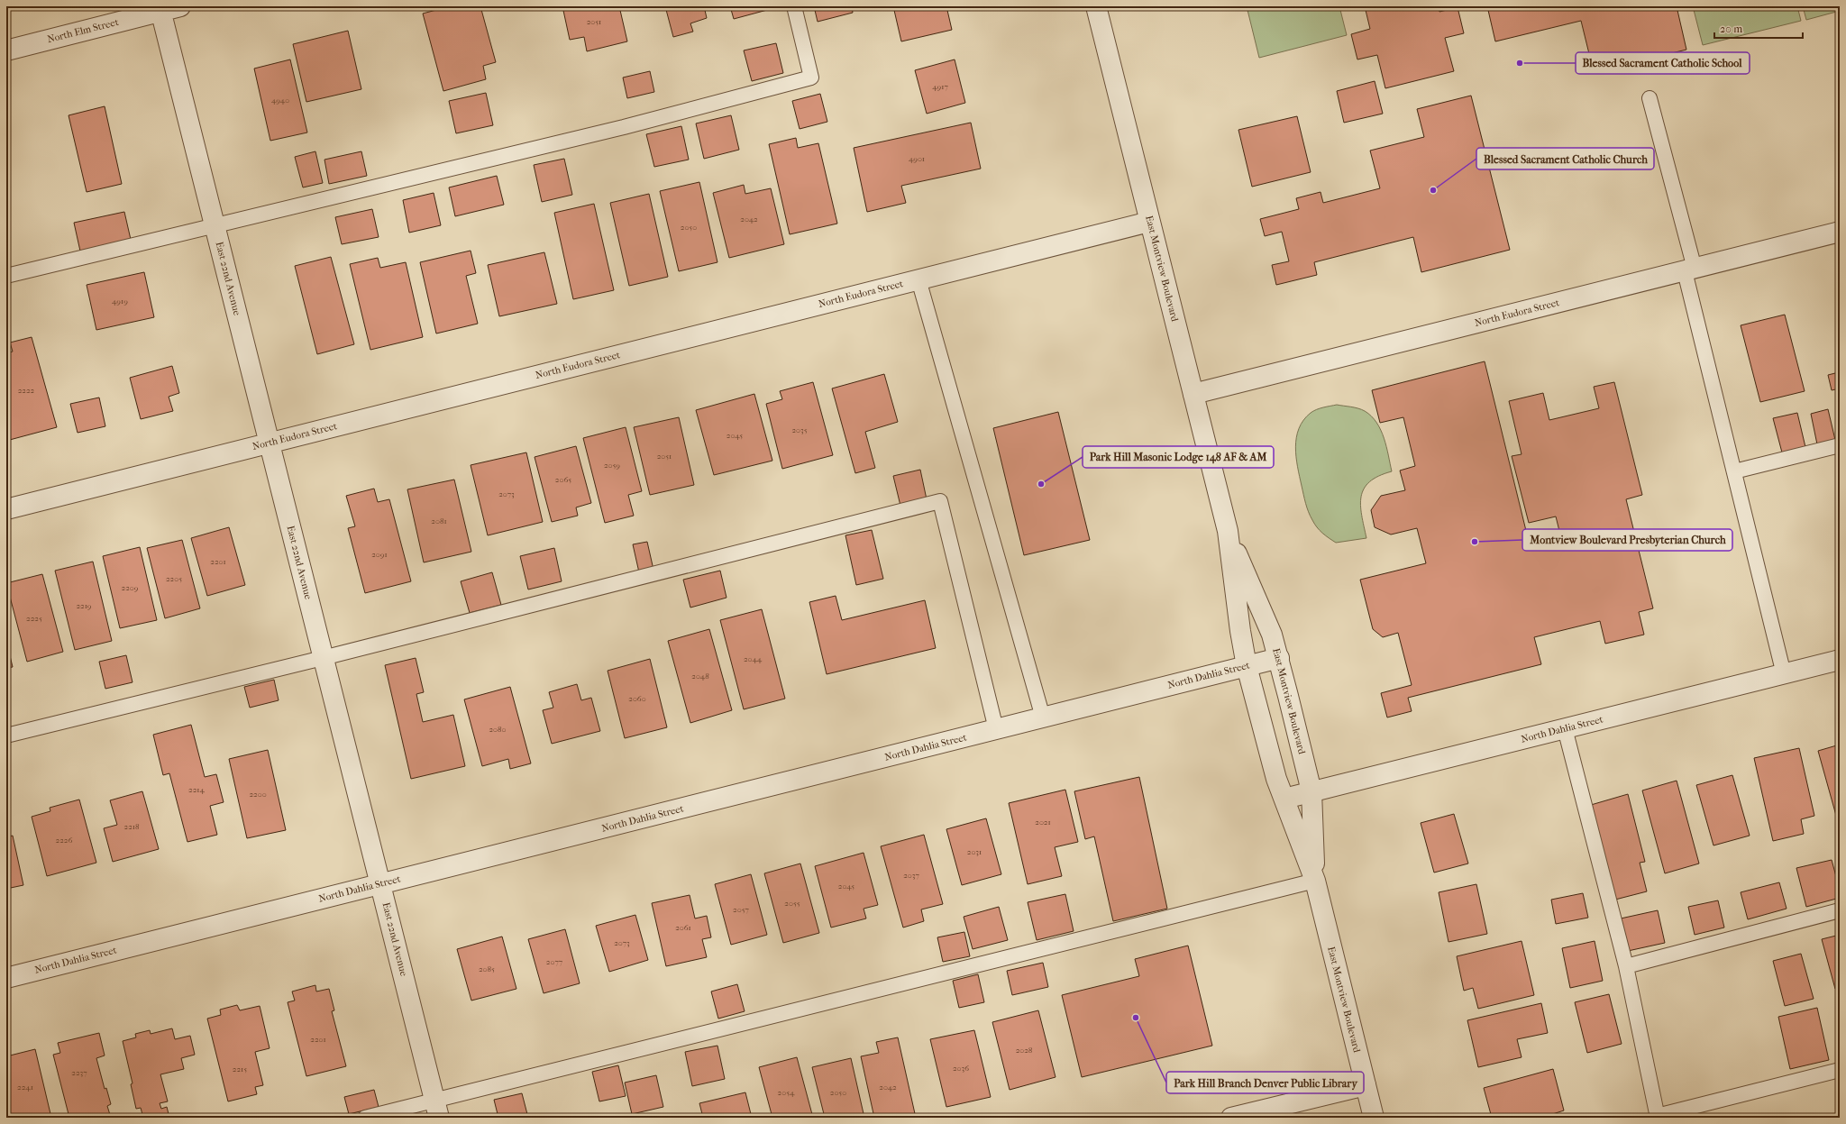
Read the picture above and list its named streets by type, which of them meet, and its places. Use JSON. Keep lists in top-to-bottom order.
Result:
{
  "streets": {
    "street": [
      "North Elm Street",
      "East Montview Boulevard",
      "East 22nd Avenue",
      "North Eudora Street",
      "North Dahlia Street"
    ]
  },
  "crossings": [
    ["North Elm Street", "East 22nd Avenue"],
    ["East Montview Boulevard", "North Eudora Street"],
    ["East Montview Boulevard", "North Dahlia Street"],
    ["East 22nd Avenue", "North Eudora Street"],
    ["East 22nd Avenue", "North Dahlia Street"]
  ],
  "places": [
    "Blessed Sacrament Catholic School",
    "Blessed Sacrament Catholic Church",
    "Park Hill Masonic Lodge 148 AF & AM",
    "Montview Boulevard Presbyterian Church",
    "Park Hill Branch Denver Public Library"
  ],
  "house_numbers": [
    "2051",
    "4917",
    "4940",
    "4901",
    "2042",
    "2050",
    "4919",
    "2222",
    "2035",
    "2045",
    "2051",
    "2059",
    "2065",
    "2073",
    "2081",
    "2091",
    "2201",
    "2205",
    "2209",
    "2219",
    "2225",
    "2044",
    "2048",
    "2060",
    "2080",
    "2214",
    "2200",
    "2021",
    "2218",
    "2226",
    "2031",
    "2037",
    "2045",
    "2055",
    "2057",
    "2061",
    "2073",
    "2077",
    "2085",
    "2201",
    "2028",
    "2036",
    "2215",
    "2237",
    "2241",
    "2042",
    "2054",
    "2050"
  ],
  "scale_bar": "20 m"
}
